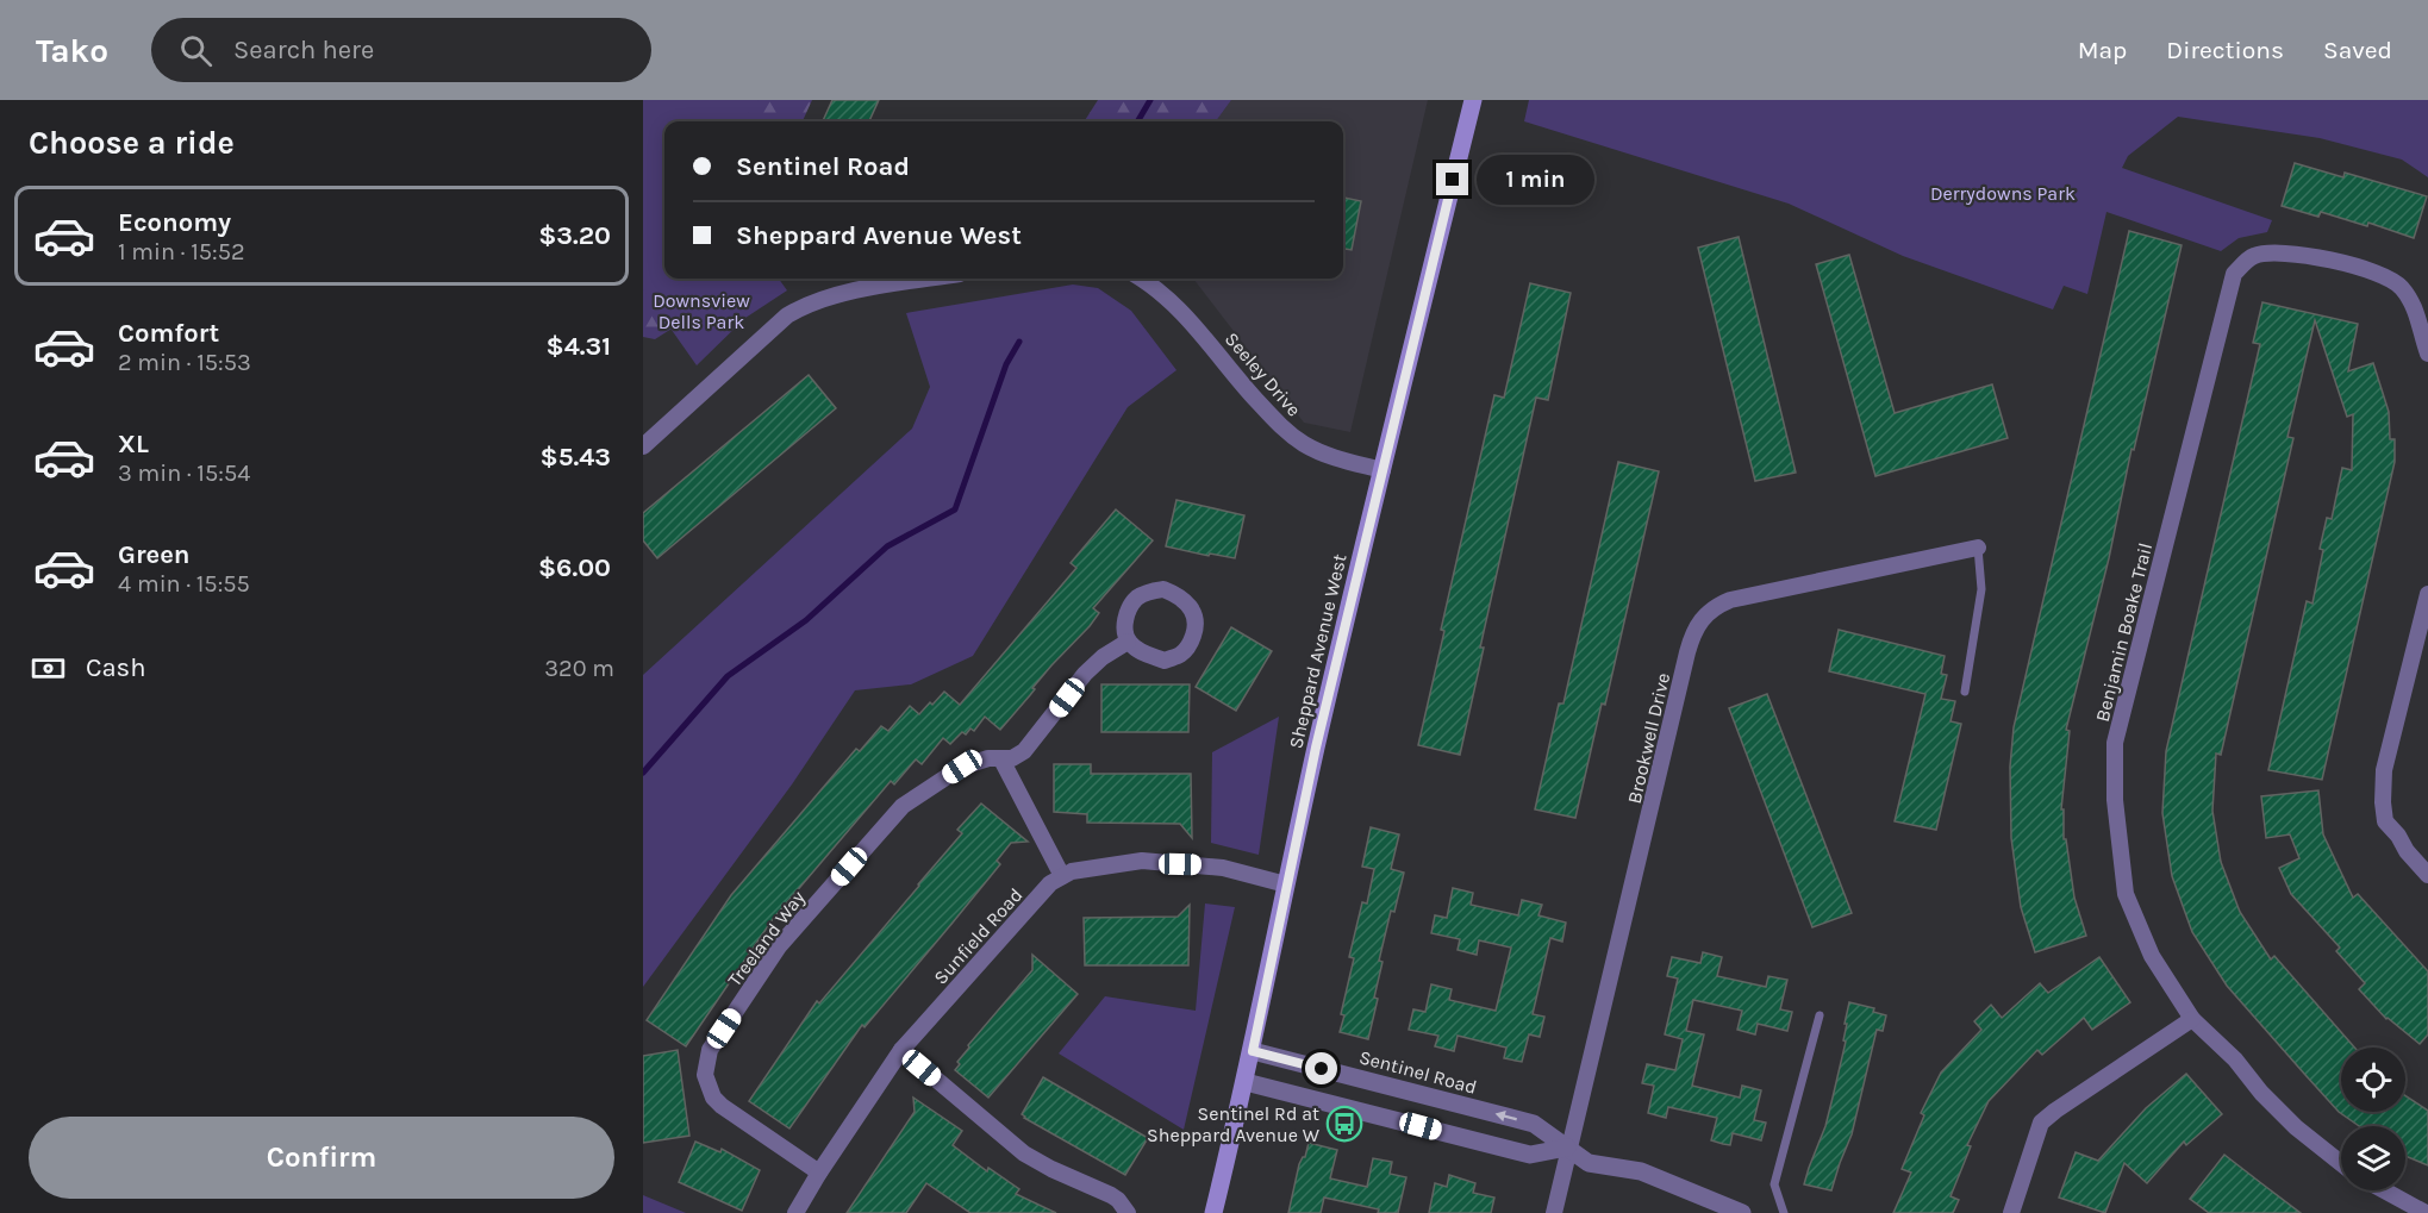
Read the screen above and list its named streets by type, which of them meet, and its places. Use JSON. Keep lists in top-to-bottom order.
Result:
{
  "streets": {
    "main road": ["Sheppard Avenue West"],
    "street": [
      "Seeley Drive",
      "Benjamin Boake Trail",
      "Brookwell Drive",
      "Sunfield Road",
      "Treeland Way",
      "Sentinel Road"
    ]
  },
  "crossings": [
    ["Seeley Drive", "Sheppard Avenue West"],
    ["Sheppard Avenue West", "Sunfield Road"],
    ["Sheppard Avenue West", "Sentinel Road"],
    ["Brookwell Drive", "Sentinel Road"],
    ["Sunfield Road", "Treeland Way"]
  ],
  "parks": ["Derrydowns Park", "Downsview Dells Park"],
  "places": {
    "bus stop": ["Sentinel Rd at Sheppard Avenue W"]
  },
  "page": {
    "header": "Tako",
    "search": "Search here",
    "nav": ["Map", "Directions", "Saved"],
    "heading": "Choose a ride",
    "banner": ["Sentinel Road", "Sheppard Avenue West"],
    "bubble": "1 min",
    "list": [
      {
        "name": "Economy",
        "note": "1 min · 15:52",
        "value": "$3.20"
      },
      {
        "name": "Comfort",
        "note": "2 min · 15:53",
        "value": "$4.31"
      },
      {
        "name": "XL",
        "note": "3 min · 15:54",
        "value": "$5.43"
      },
      {
        "name": "Green",
        "note": "4 min · 15:55",
        "value": "$6.00"
      }
    ],
    "pay": ["Cash", "320 m"],
    "buttons": "Confirm"
  }
}
